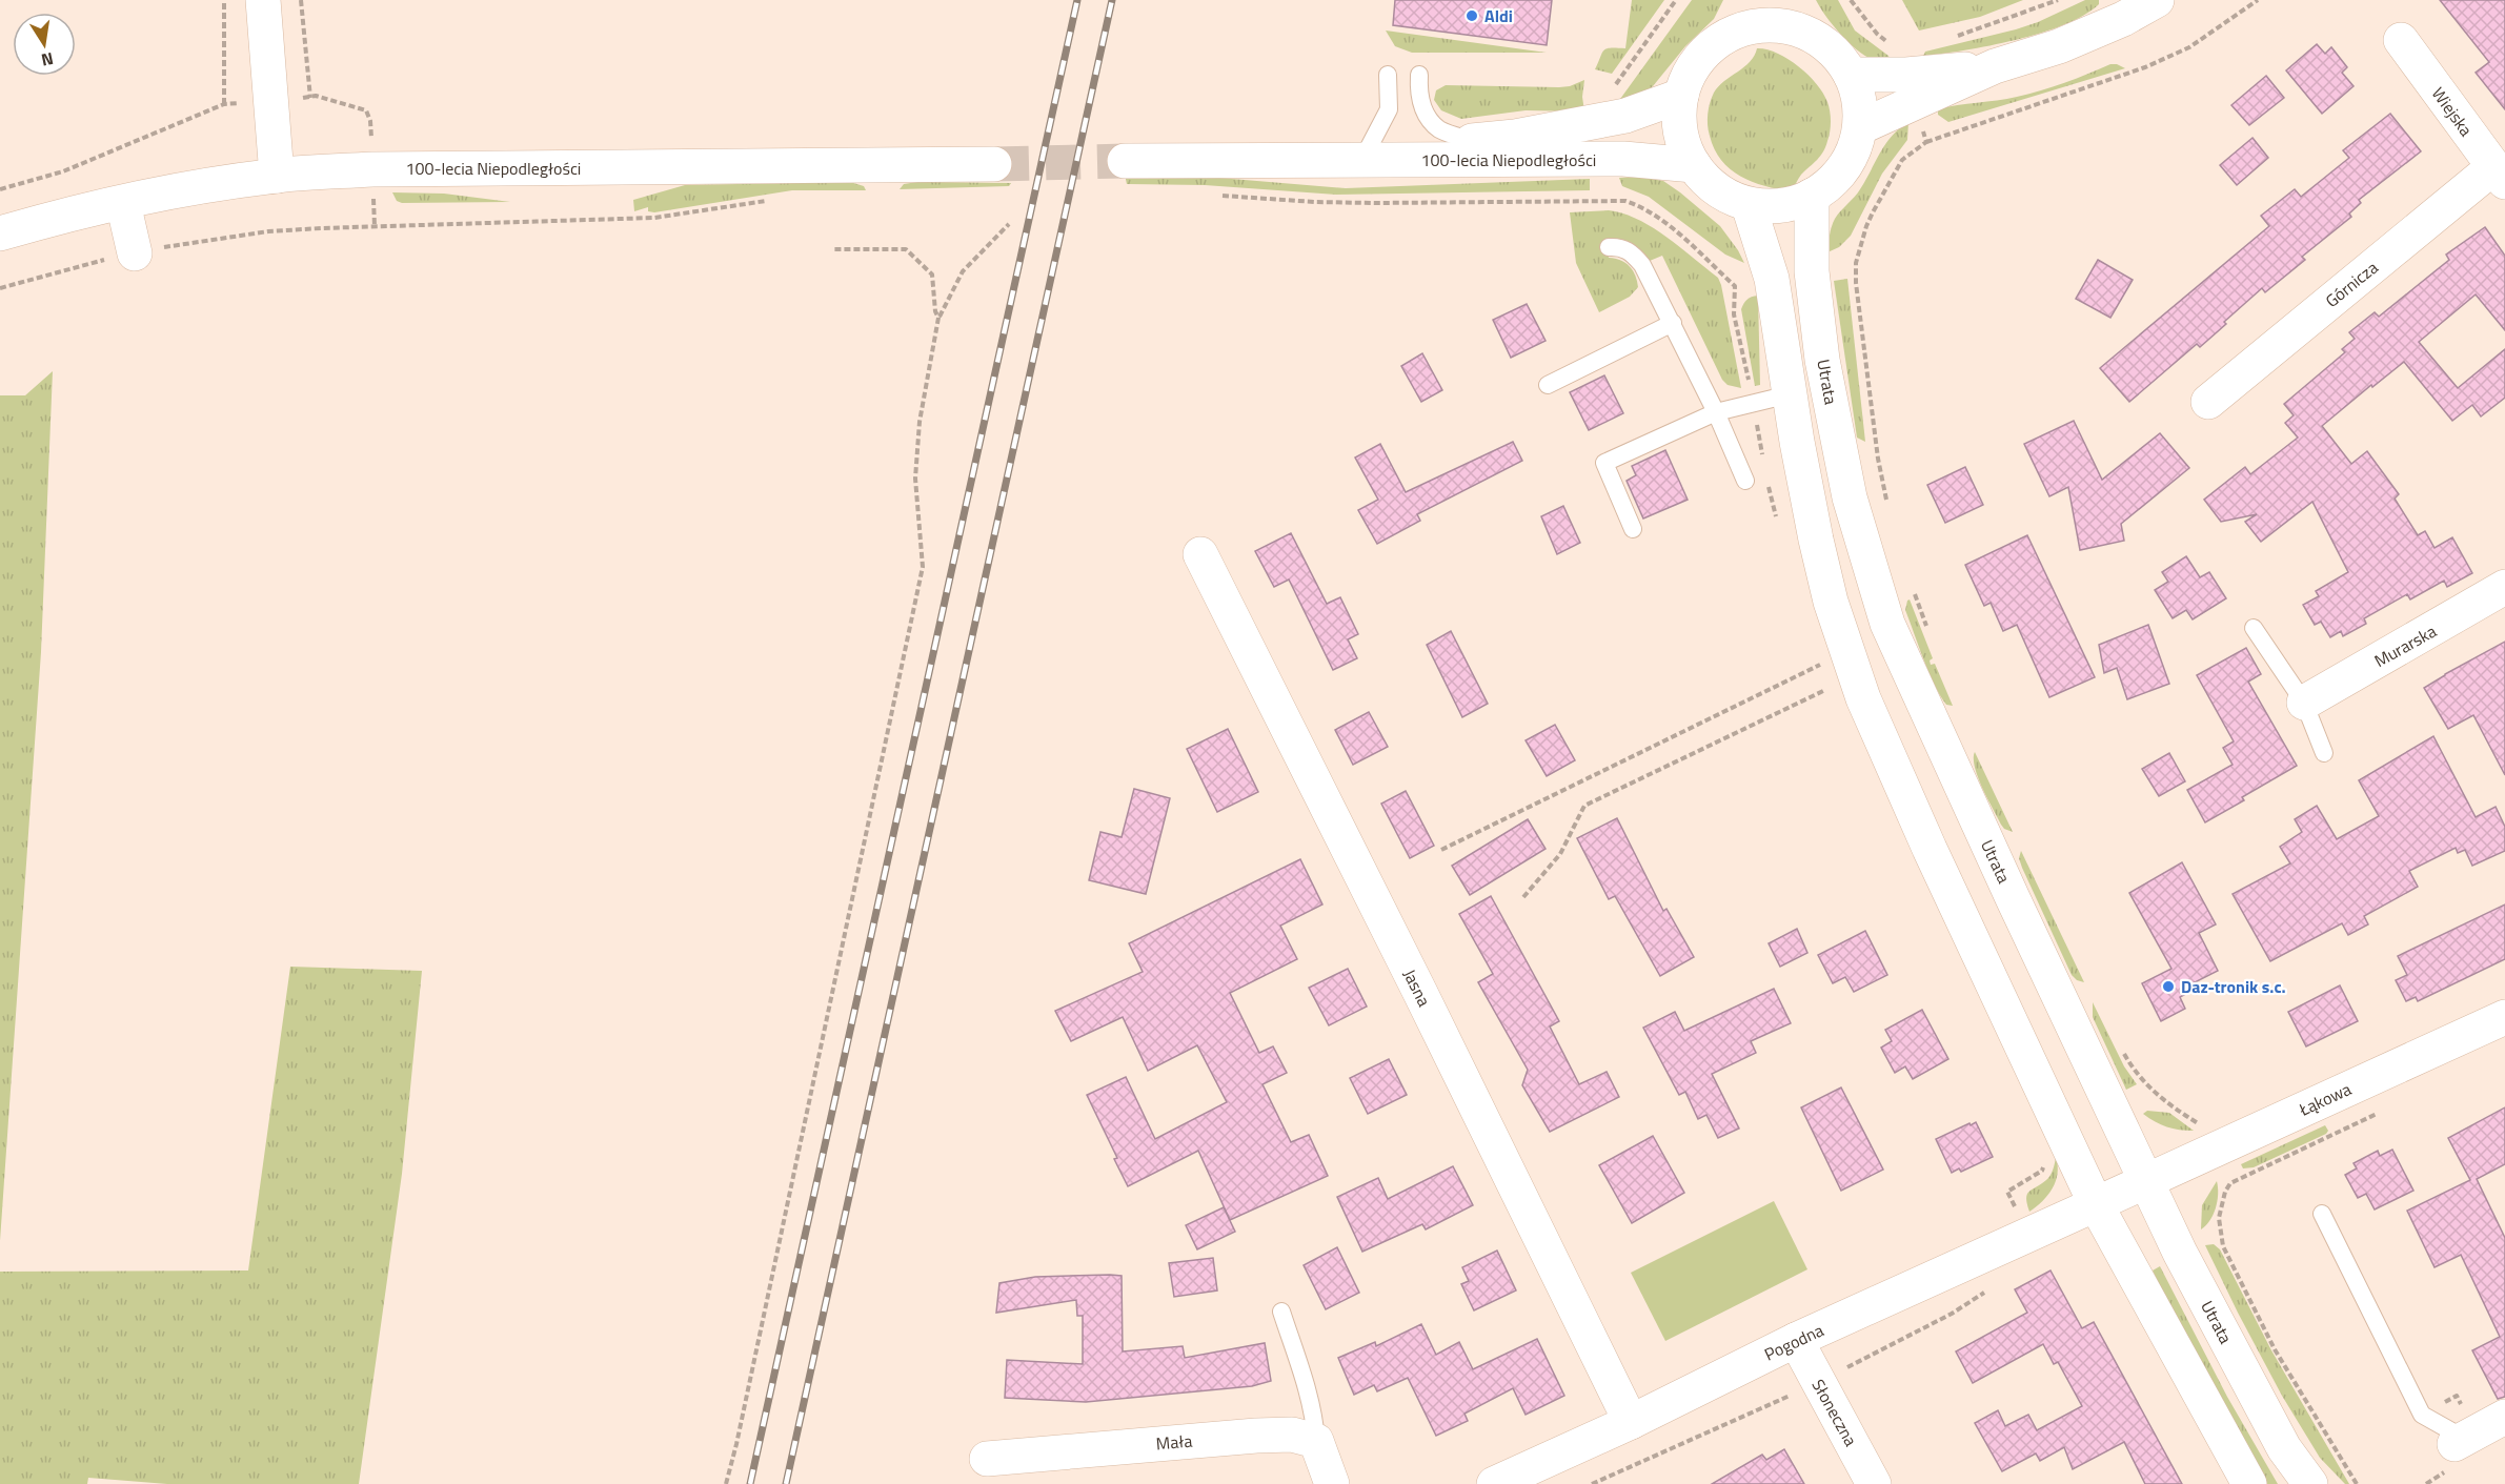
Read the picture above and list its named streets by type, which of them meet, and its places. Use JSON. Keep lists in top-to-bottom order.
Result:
{
  "streets": {
    "main road": [
      "Wiejska",
      "100-lecia Niepodległości",
      "Górnicza",
      "Utrata",
      "Murarska",
      "Jasna",
      "Łąkowa",
      "Pogodna",
      "Słoneczna",
      "Mała"
    ]
  },
  "crossings": [
    ["Wiejska", "Górnicza"],
    ["100-lecia Niepodległości", "Utrata"],
    ["Utrata", "Łąkowa"],
    ["Jasna", "Pogodna"],
    ["Łąkowa", "Pogodna"],
    ["Pogodna", "Słoneczna"]
  ],
  "places": ["Aldi", "Daz-tronik s.c."],
  "north": "bottom"
}
